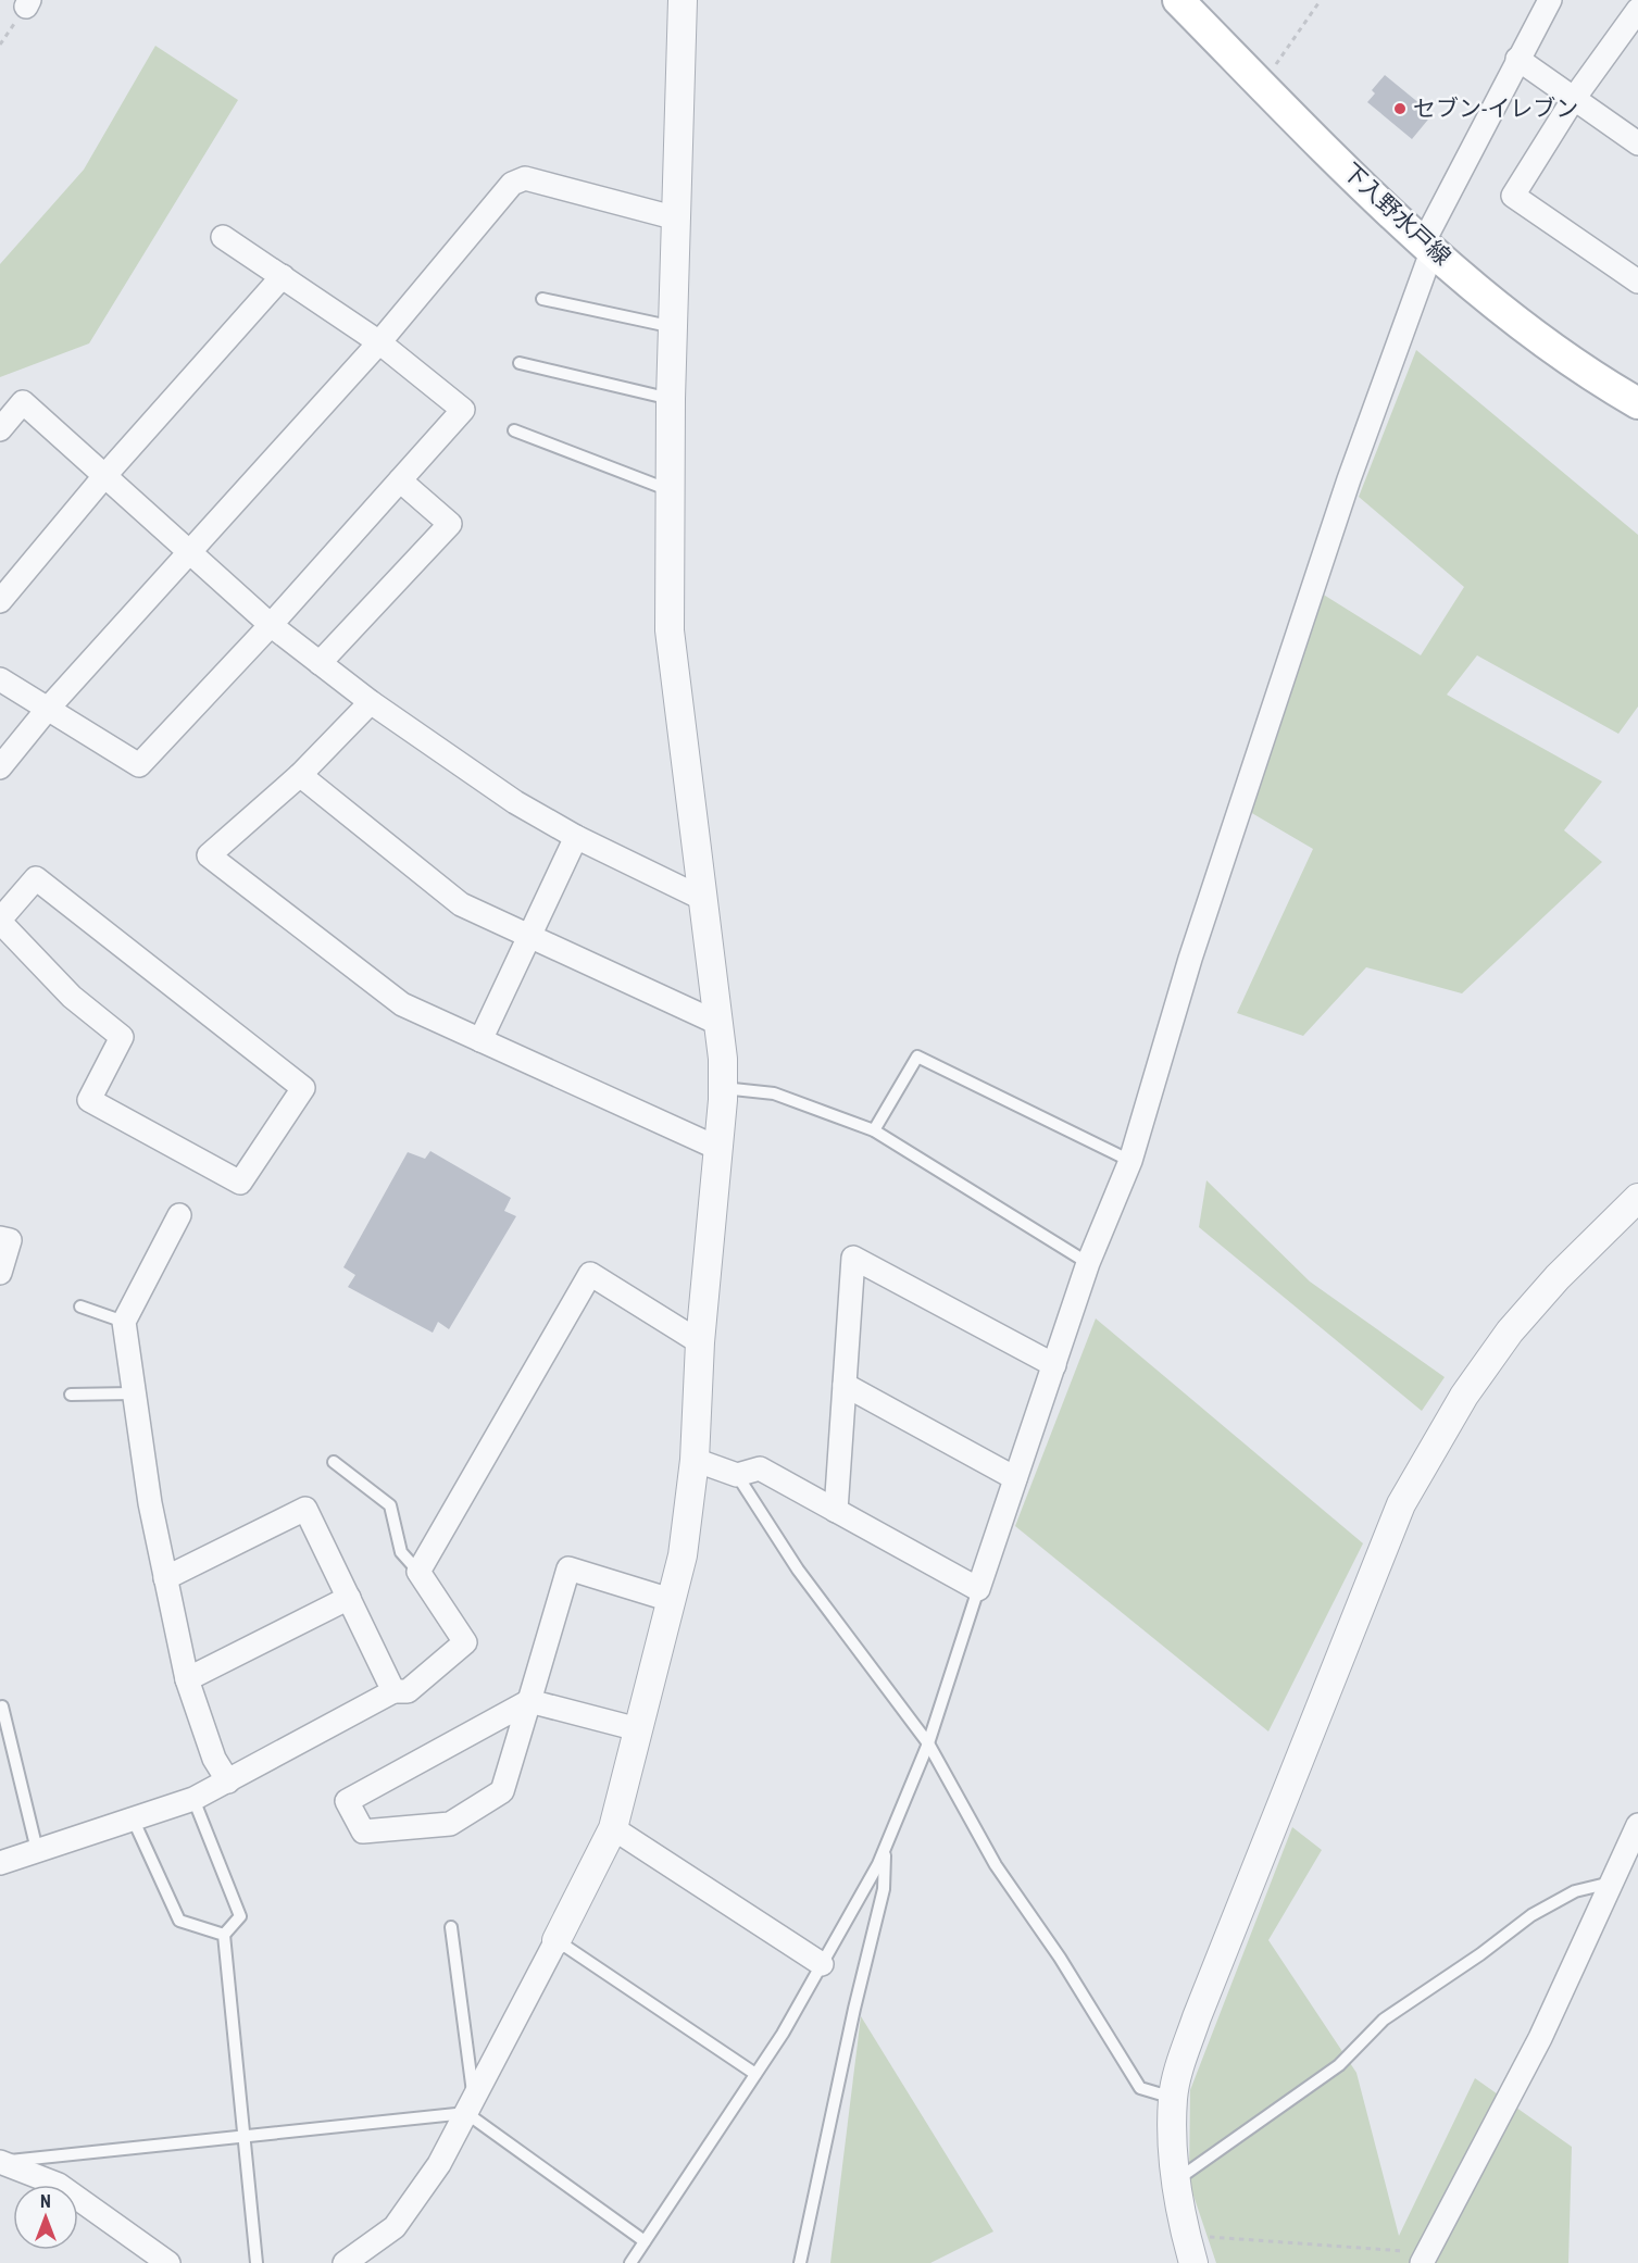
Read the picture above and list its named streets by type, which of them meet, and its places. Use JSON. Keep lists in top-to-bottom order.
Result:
{
  "streets": {
    "main road": ["下入野水戸線"]
  },
  "places": ["セブン-イレブン"],
  "north": "top"
}
